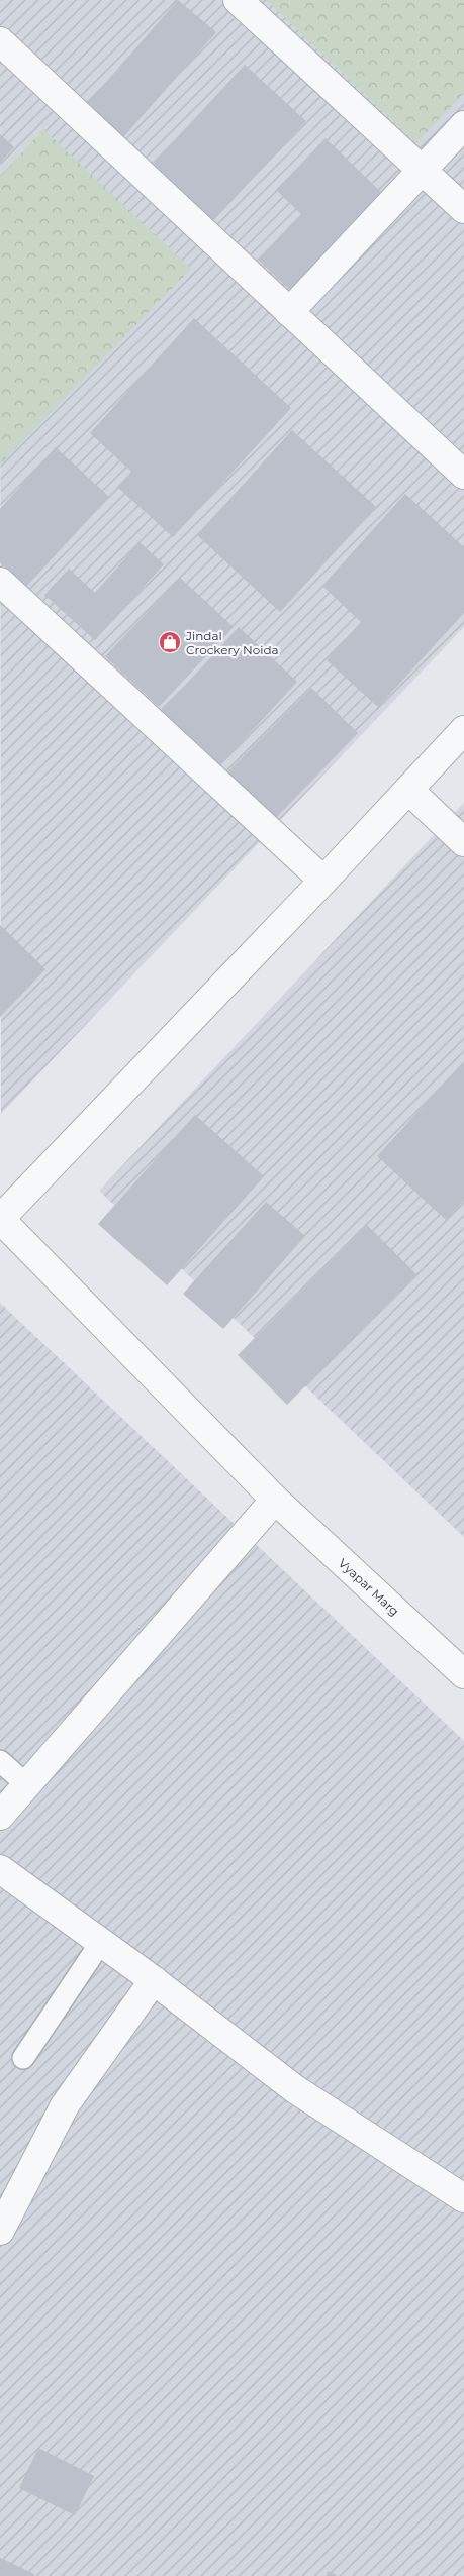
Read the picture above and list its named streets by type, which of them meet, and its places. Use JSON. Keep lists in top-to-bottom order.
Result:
{
  "streets": {
    "street": ["Vyapar Marg"]
  },
  "places": {
    "shop": ["Jindal Crockery Noida"]
  }
}
